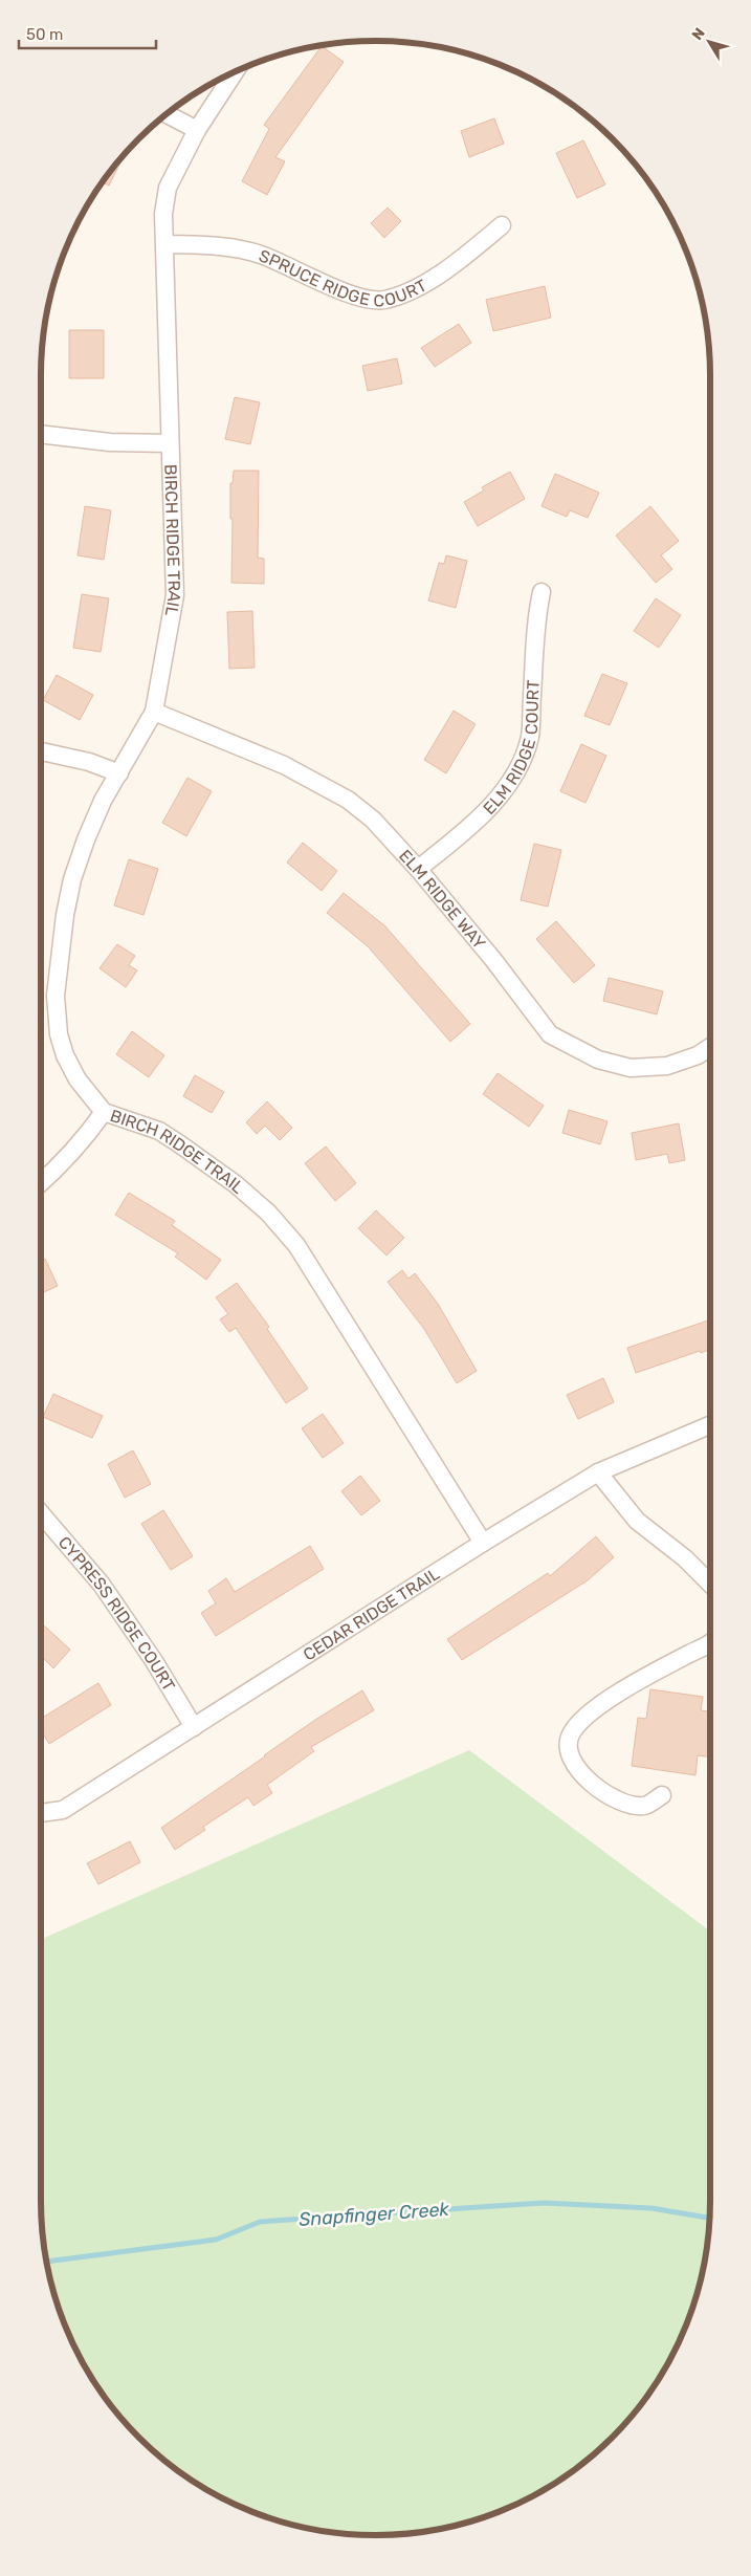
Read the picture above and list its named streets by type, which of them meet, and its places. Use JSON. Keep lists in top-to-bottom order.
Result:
{
  "streets": {
    "street": [
      "SPRUCE RIDGE COURT",
      "BIRCH RIDGE TRAIL",
      "ELM RIDGE COURT",
      "ELM RIDGE WAY",
      "CYPRESS RIDGE COURT",
      "CEDAR RIDGE TRAIL"
    ]
  },
  "crossings": [
    ["SPRUCE RIDGE COURT", "BIRCH RIDGE TRAIL"],
    ["BIRCH RIDGE TRAIL", "ELM RIDGE WAY"],
    ["BIRCH RIDGE TRAIL", "CEDAR RIDGE TRAIL"],
    ["ELM RIDGE COURT", "ELM RIDGE WAY"],
    ["CYPRESS RIDGE COURT", "CEDAR RIDGE TRAIL"]
  ],
  "water": ["Snapfinger Creek"],
  "scale_bar": "50 m",
  "north": "top left"
}
